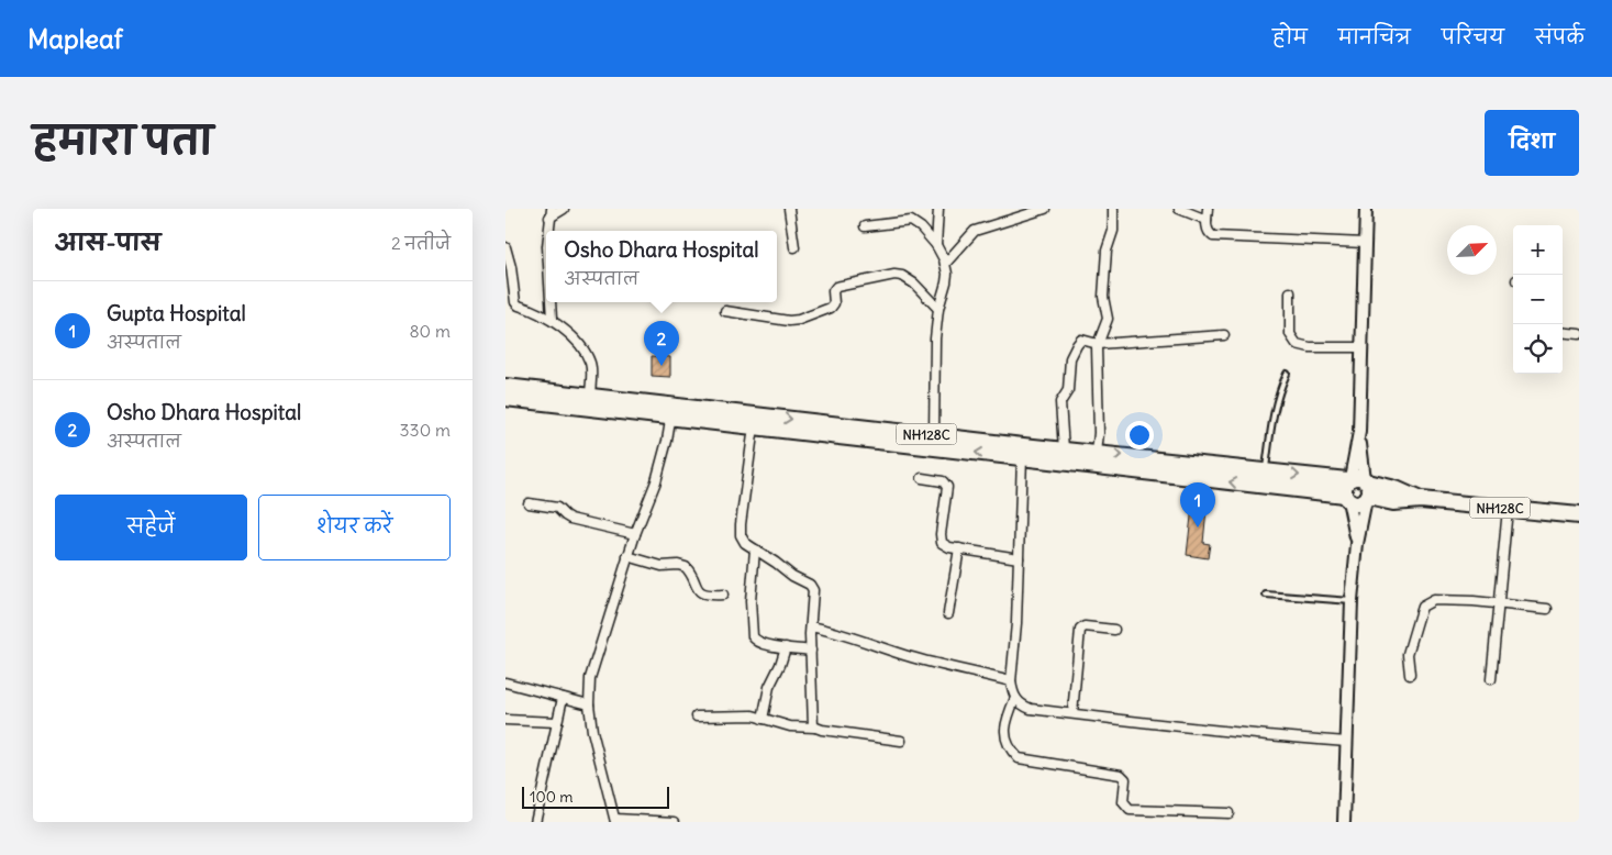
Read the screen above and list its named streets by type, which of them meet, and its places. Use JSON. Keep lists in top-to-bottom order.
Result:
{
  "streets": {
    "highway": ["NH128C"]
  },
  "scale_bar": "100 m",
  "north": "top right",
  "page": {
    "header": "Mapleaf",
    "nav": [
      "होम",
      "मानचित्र",
      "परिचय",
      "संपर्क"
    ],
    "title": "हमारा पता",
    "buttons": [
      "दिशा",
      ["सहेजें", "शेयर करें"]
    ],
    "heading": ["आस-पास", "2 नतीजे"],
    "map_buttons": ["+", "−"],
    "popup": ["Osho Dhara Hospital", "अस्पताल"],
    "list": [
      {
        "mark": "1",
        "name": "Gupta Hospital",
        "note": "अस्पताल",
        "value": "80 m"
      },
      {
        "mark": "2",
        "name": "Osho Dhara Hospital",
        "note": "अस्पताल",
        "value": "330 m"
      }
    ],
    "pins": ["2", "1"],
    "scale": "100 m"
  }
}
